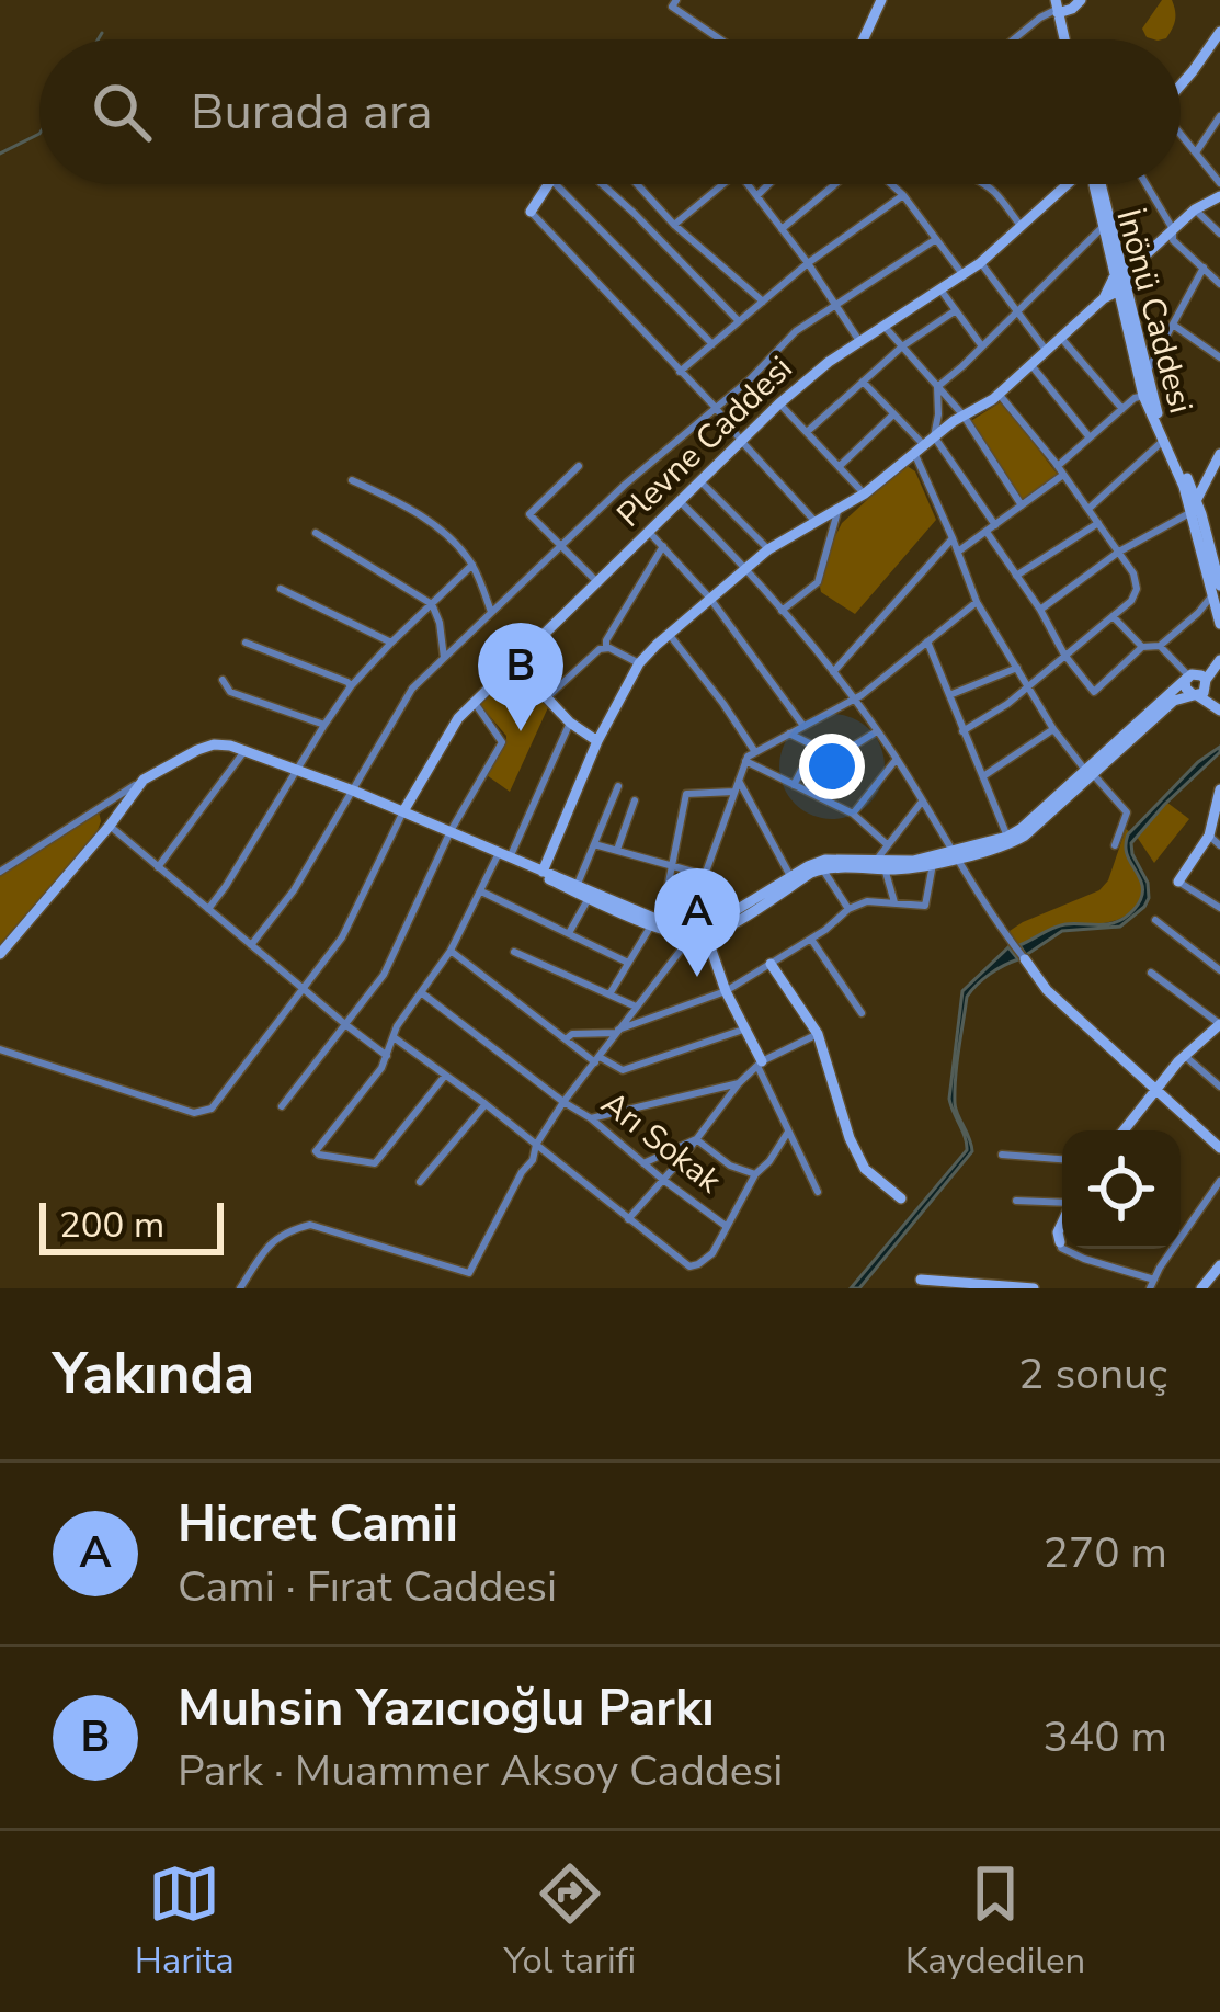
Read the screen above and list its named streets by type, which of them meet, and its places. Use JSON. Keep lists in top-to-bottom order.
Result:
{
  "streets": {
    "street": ["İnönü Caddesi", "Plevne Caddesi", "Arı Sokak"]
  },
  "scale_bar": "200 m",
  "page": {
    "search": "Burada ara",
    "pins": ["B", "A"],
    "scale": "200 m",
    "heading": ["Yakında", "2 sonuç"],
    "list": [
      {
        "mark": "A",
        "name": "Hicret Camii",
        "note": "Cami · Fırat Caddesi",
        "value": "270 m"
      },
      {
        "mark": "B",
        "name": "Muhsin Yazıcıoğlu Parkı",
        "note": "Park · Muammer Aksoy Caddesi",
        "value": "340 m"
      }
    ],
    "nav": ["Harita", "Yol tarifi", "Kaydedilen"]
  }
}
